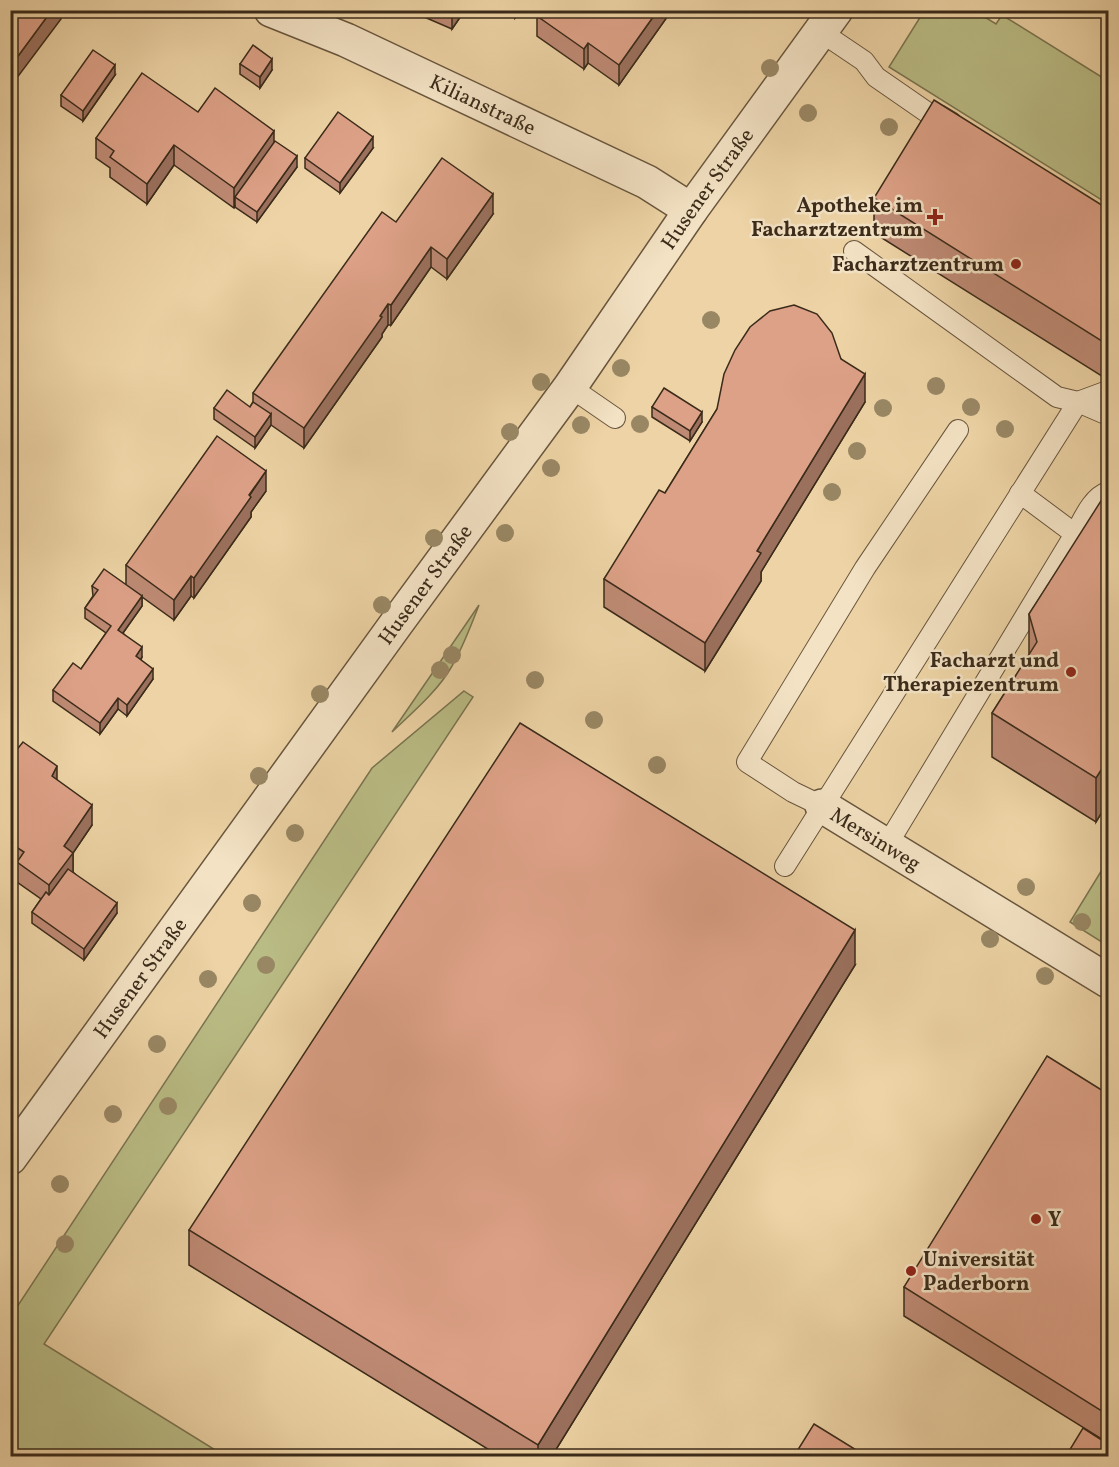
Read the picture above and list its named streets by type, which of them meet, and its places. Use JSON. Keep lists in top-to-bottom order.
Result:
{
  "streets": {
    "street": ["Kilianstraße", "Husener Straße", "Mersinweg"]
  },
  "crossings": [
    ["Kilianstraße", "Husener Straße"]
  ],
  "places": {
    "health": ["Apotheke im Facharztzentrum"],
    "other": [
      "Facharztzentrum",
      "Facharzt und Therapiezentrum",
      "Y",
      "Universität Paderborn"
    ]
  }
}
